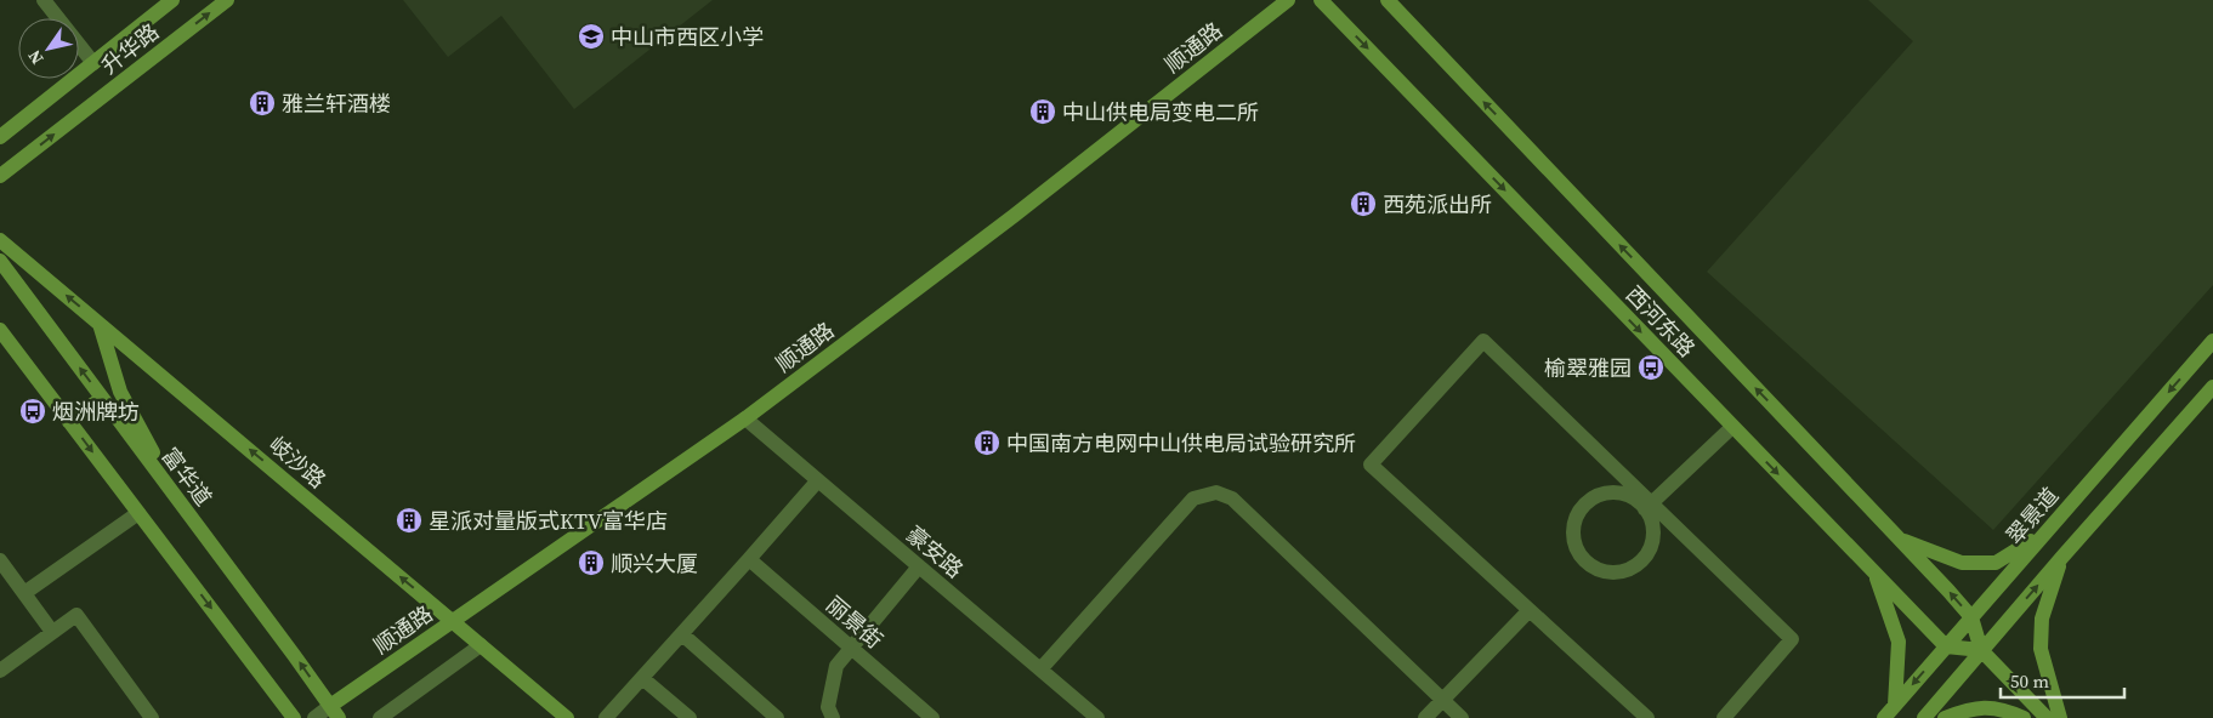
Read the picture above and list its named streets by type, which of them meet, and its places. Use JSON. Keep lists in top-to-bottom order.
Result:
{
  "streets": {
    "street": [
      "顺通路",
      "升华路",
      "西河东路",
      "岐沙路",
      "富华道",
      "翠景道",
      "豪安路",
      "丽景街"
    ]
  },
  "crossings": [
    ["顺通路", "岐沙路"],
    ["顺通路", "富华道"],
    ["顺通路", "豪安路"],
    ["西河东路", "翠景道"]
  ],
  "places": {
    "school or university": ["中山市西区小学"],
    "building": [
      "雅兰轩酒楼",
      "中山供电局变电二所",
      "西苑派出所",
      "中国南方电网中山供电局试验研究所",
      "星派对量版式KTV富华店",
      "顺兴大厦"
    ],
    "bus stop": ["榆翠雅园", "烟洲牌坊"]
  },
  "scale_bar": "50 m",
  "north": "bottom left"
}
